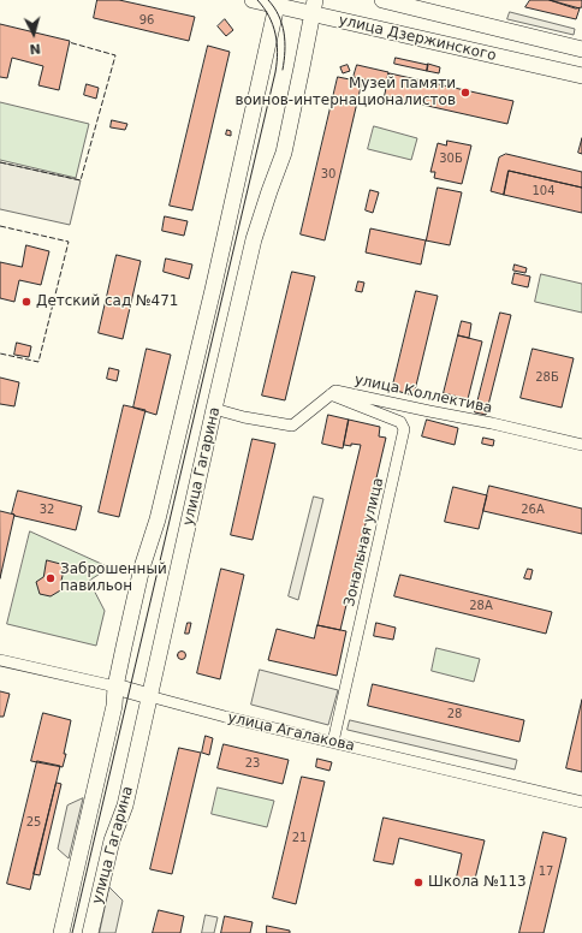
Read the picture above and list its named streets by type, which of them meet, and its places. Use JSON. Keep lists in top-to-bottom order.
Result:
{
  "streets": {
    "main road": ["улица Дзержинского", "улица Гагарина", "улица Агалакова"],
    "street": ["улица Коллектива", "Зональная улица"]
  },
  "crossings": [
    ["улица Дзержинского", "улица Гагарина"],
    ["улица Коллектива", "Зональная улица"],
    ["улица Гагарина", "улица Агалакова"],
    ["Зональная улица", "улица Агалакова"]
  ],
  "places": [
    "Музей памяти воинов-интернационалистов",
    "Детский сад №471",
    "Заброшенный павильон",
    "Школа №113"
  ],
  "house_numbers": [
    "96",
    "30Б",
    "30",
    "104",
    "28Б",
    "32",
    "26А",
    "28А",
    "28",
    "23",
    "25",
    "21",
    "17"
  ],
  "north": "bottom"
}
